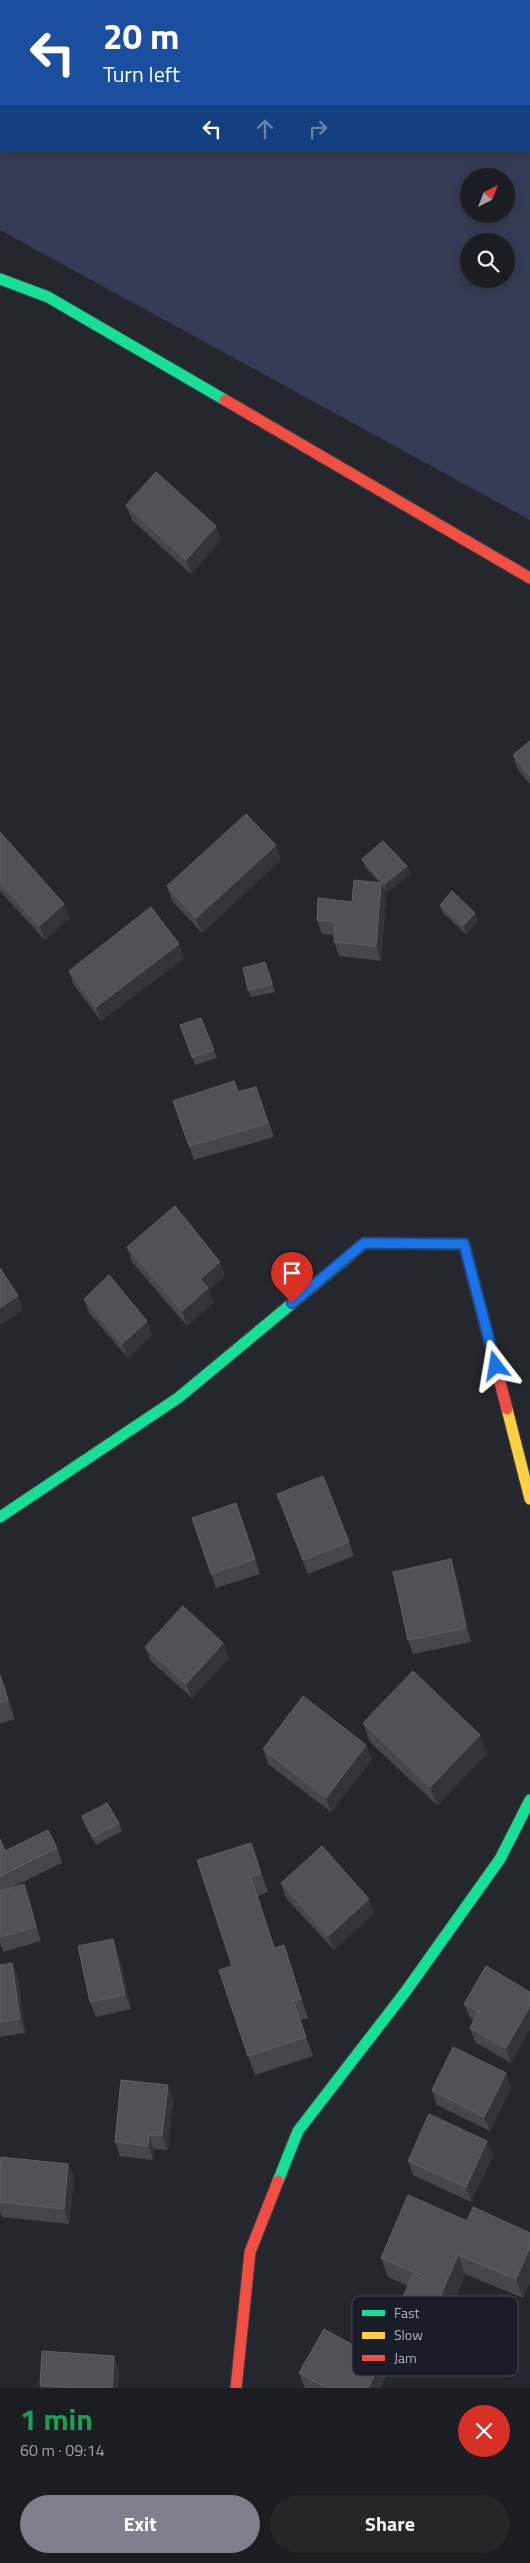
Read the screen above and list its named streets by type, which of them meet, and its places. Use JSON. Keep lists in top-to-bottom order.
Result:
{
  "legend": ["Fast", "Slow", "Jam"],
  "north": "top right",
  "page": {
    "turn": ["20 m", "Turn left"],
    "heading": ["1 min", "60 m · 09:14"],
    "buttons": ["Exit", "Share"]
  }
}
